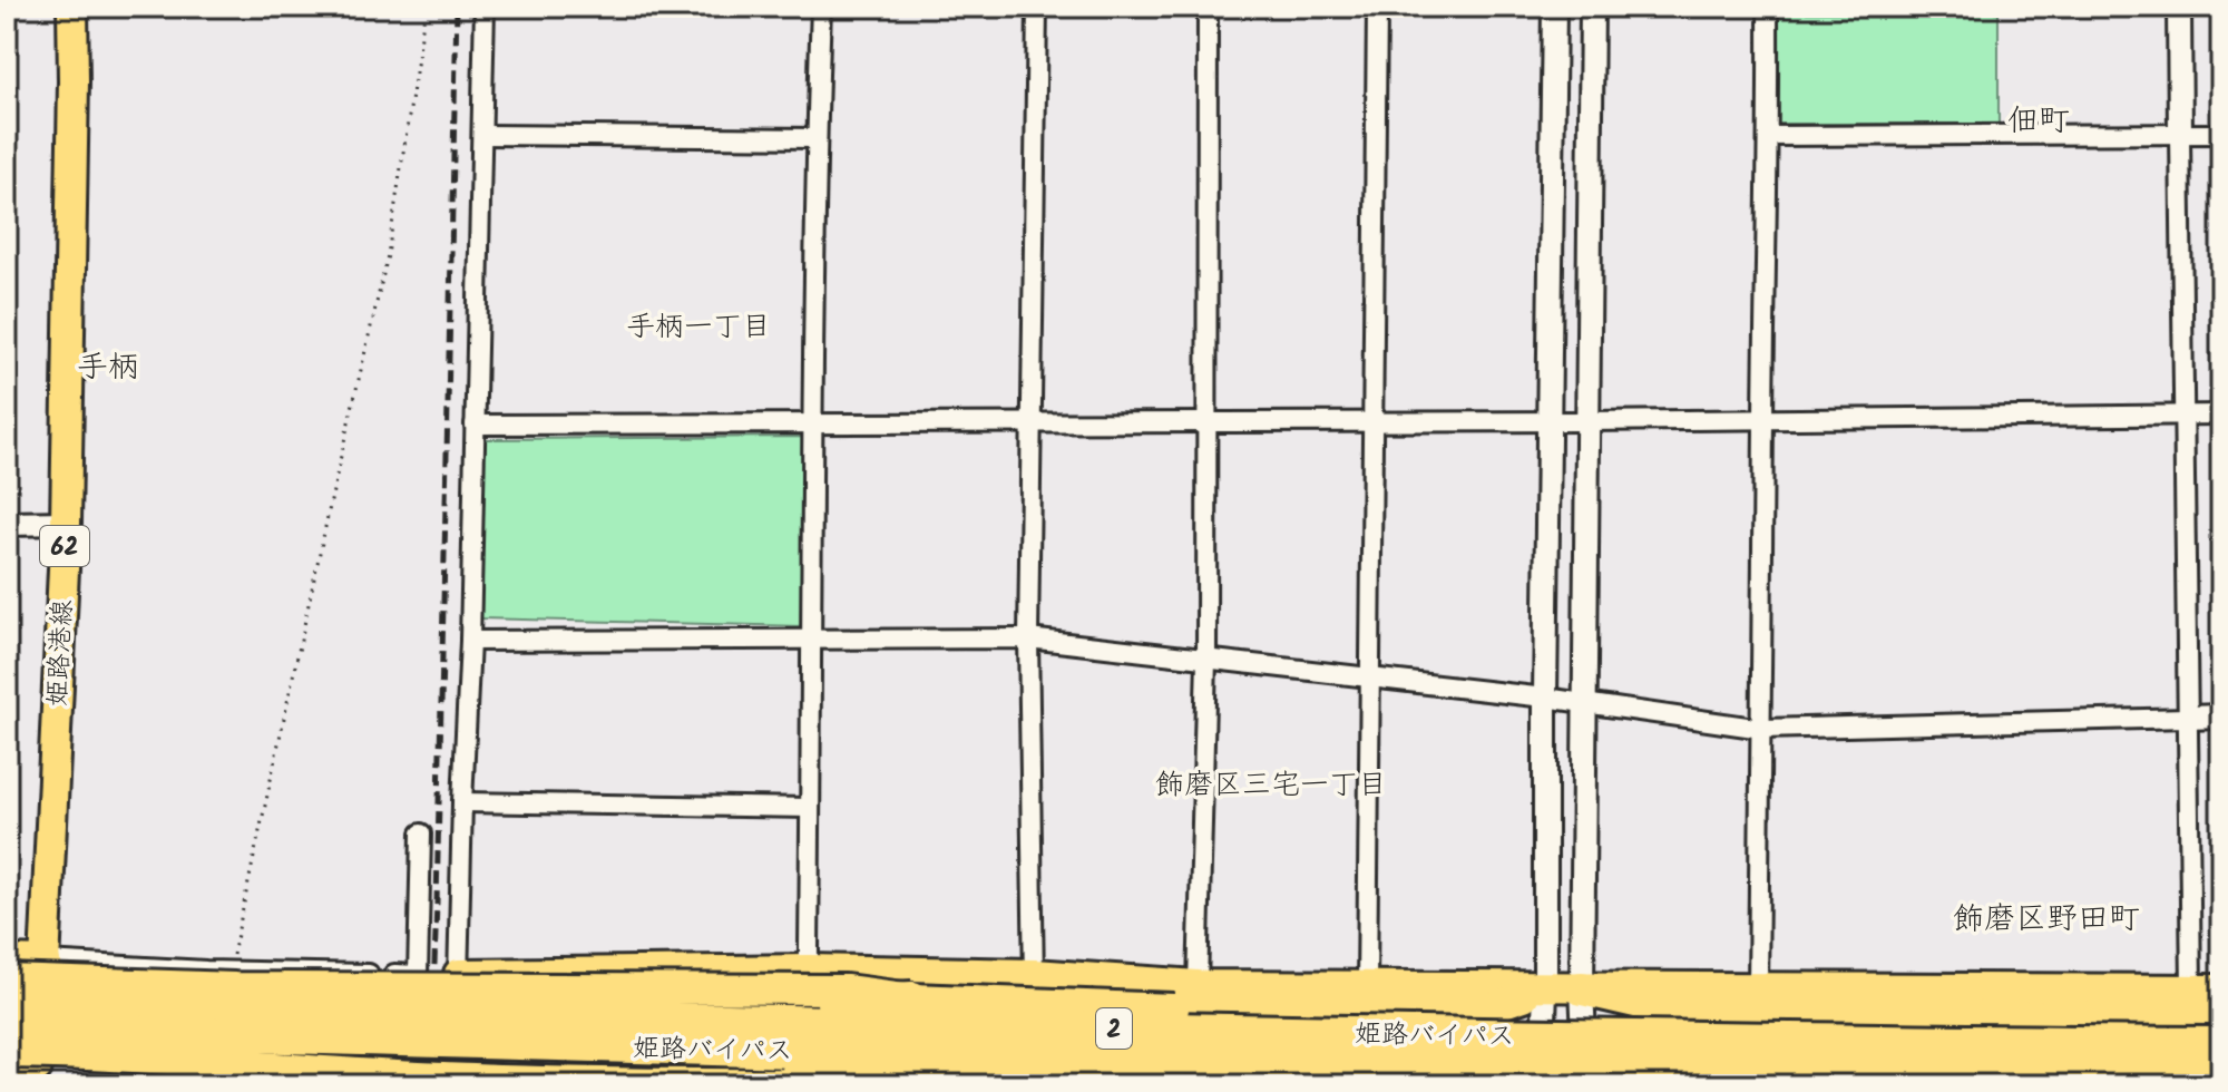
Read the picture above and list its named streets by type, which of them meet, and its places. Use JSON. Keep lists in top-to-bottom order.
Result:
{
  "streets": {
    "highway": ["2", "姫路バイパス"],
    "main road": ["62", "姫路港線"]
  },
  "districts": [
    "佃町",
    "手柄一丁目",
    "手柄",
    "飾磨区三宅一丁目",
    "飾磨区野田町"
  ]
}
